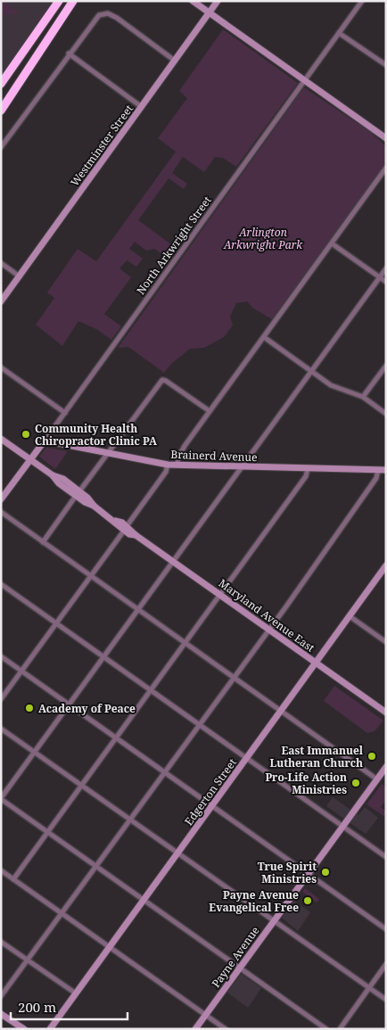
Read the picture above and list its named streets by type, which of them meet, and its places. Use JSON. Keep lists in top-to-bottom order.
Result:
{
  "streets": {
    "street": [
      "Westminster Street",
      "North Arkwright Street",
      "Brainerd Avenue",
      "Maryland Avenue East",
      "Edgerton Street",
      "Payne Avenue"
    ]
  },
  "crossings": [
    ["North Arkwright Street", "Brainerd Avenue"],
    ["North Arkwright Street", "Maryland Avenue East"],
    ["Maryland Avenue East", "Edgerton Street"]
  ],
  "parks": ["Arlington Arkwright Park"],
  "places": [
    "Community Health Chiropractor Clinic PA",
    "Academy of Peace",
    "East Immanuel Lutheran Church",
    "Pro-Life Action Ministries",
    "True Spirit Ministries",
    "Payne Avenue Evangelical Free"
  ],
  "scale_bar": "200 m"
}
